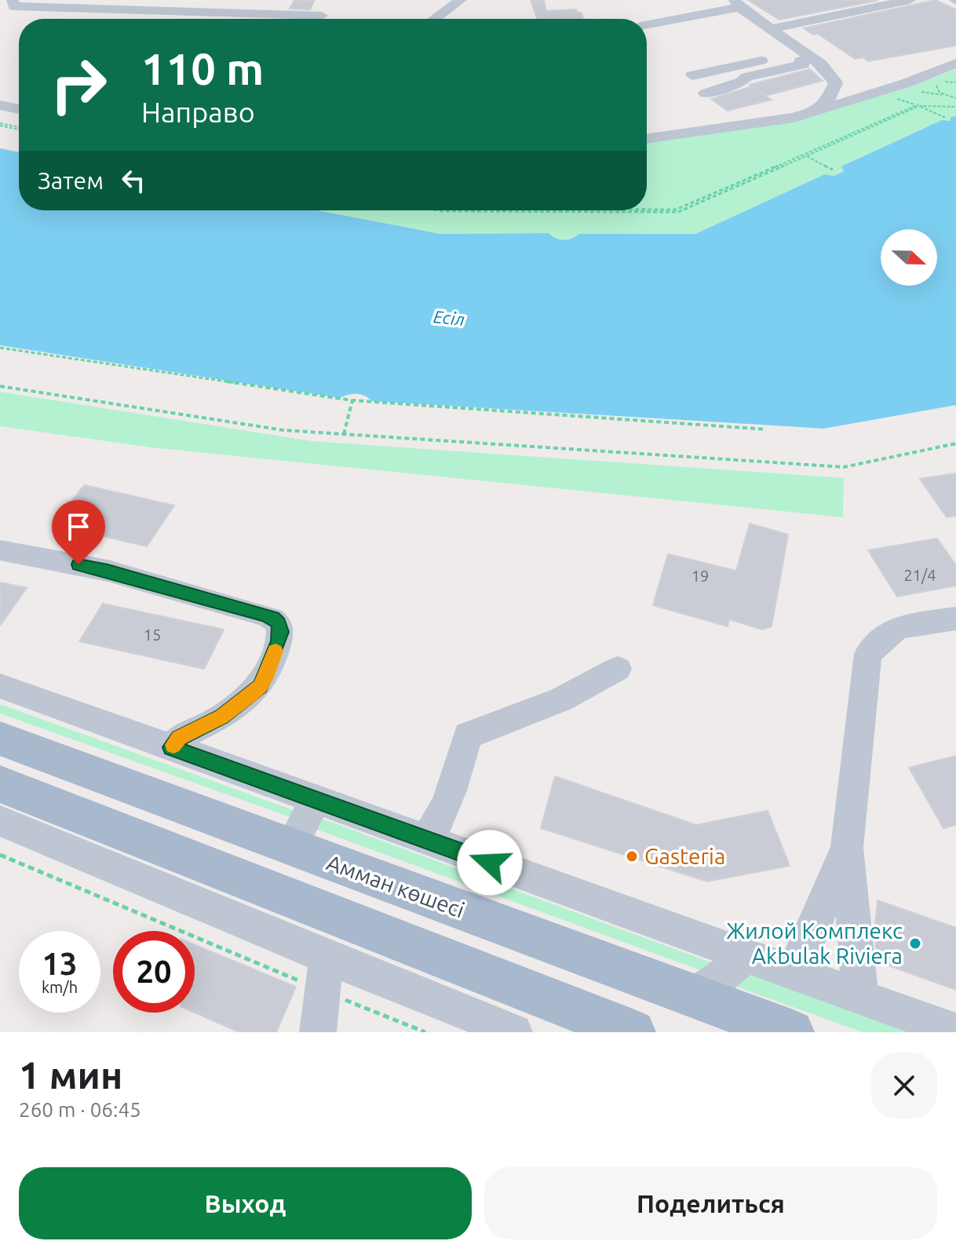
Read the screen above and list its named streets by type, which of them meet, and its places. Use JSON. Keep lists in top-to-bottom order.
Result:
{
  "streets": {
    "main road": ["Амман көшесі"]
  },
  "water": ["Есіл"],
  "places": ["Gasteria", "Жилой Комплекс Akbulak Riviera"],
  "house_numbers": ["21/4", "19", "15"],
  "north": "right",
  "page": {
    "turn": ["110 m", "Направо"],
    "then": "Затем",
    "speed": "13 km/h",
    "limit": "20",
    "heading": ["1 мин", "260 m · 06:45"],
    "buttons": ["Выход", "Поделиться"]
  }
}
